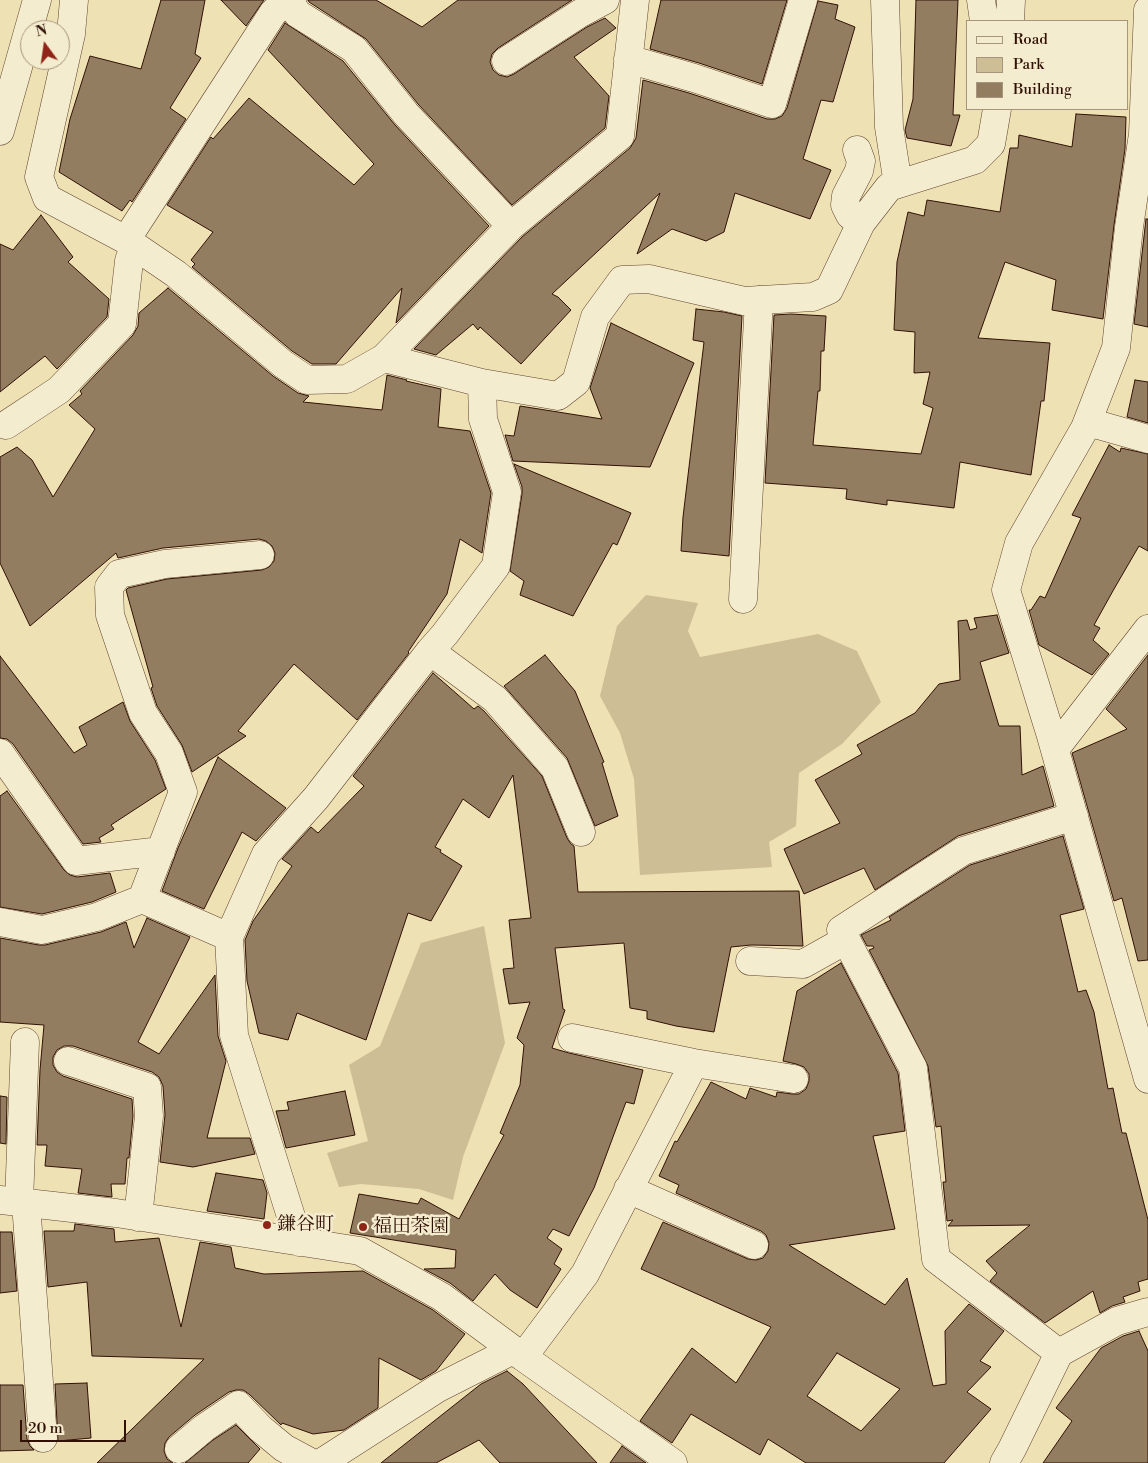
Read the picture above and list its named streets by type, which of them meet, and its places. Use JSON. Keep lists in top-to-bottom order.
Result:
{
  "places": ["鎌谷町", "福田茶園"],
  "legend": ["Road", "Park", "Building"],
  "scale_bar": "20 m",
  "north": "top"
}
